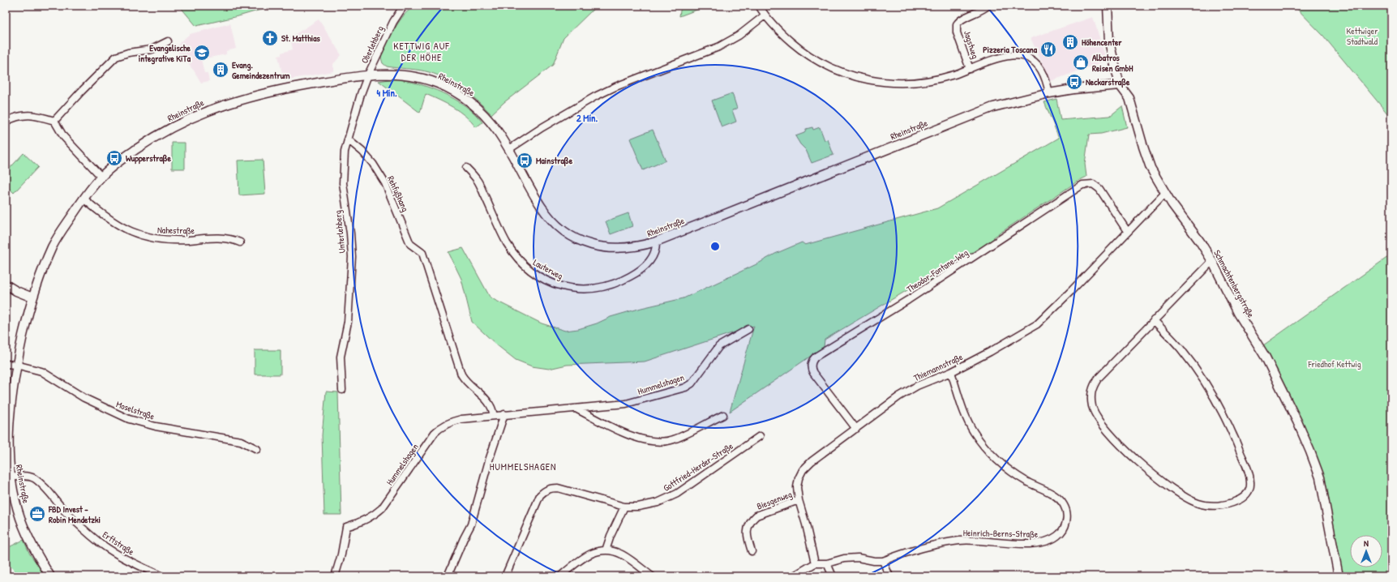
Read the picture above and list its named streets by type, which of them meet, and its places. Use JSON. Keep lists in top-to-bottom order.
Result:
{
  "streets": {
    "street": [
      "Oberlehberg",
      "Jagstweg",
      "Rheinstraße",
      "Rehfußhang",
      "Nahestraße",
      "Unterlehberg",
      "Lauterweg",
      "Theodor-Fontane-Weg",
      "Schmachtenbergstraße",
      "Thiemannstraße",
      "Hummelshagen",
      "Moselstraße",
      "Gottfried-Herder-Straße",
      "Biesgenweg",
      "Heinrich-Berns-Straße",
      "Erftstraße"
    ]
  },
  "crossings": [
    ["Oberlehberg", "Rheinstraße"],
    ["Oberlehberg", "Unterlehberg"],
    ["Rheinstraße", "Nahestraße"],
    ["Rheinstraße", "Unterlehberg"],
    ["Rheinstraße", "Lauterweg"],
    ["Rheinstraße", "Schmachtenbergstraße"],
    ["Rheinstraße", "Moselstraße"],
    ["Rheinstraße", "Erftstraße"],
    ["Rehfußhang", "Unterlehberg"],
    ["Rehfußhang", "Hummelshagen"],
    ["Theodor-Fontane-Weg", "Thiemannstraße"],
    ["Schmachtenbergstraße", "Thiemannstraße"],
    ["Thiemannstraße", "Biesgenweg"],
    ["Thiemannstraße", "Heinrich-Berns-Straße"]
  ],
  "districts": ["KETTWIG AUF DER HÖHE", "HUMMELSHAGEN"],
  "parks": ["Kettwiger Stadtwald", "Friedhof Kettwig"],
  "places": {
    "church": ["St. Matthias"],
    "building": ["Höhencenter", "Evang. Gemeindezentrum"],
    "restaurant": ["Pizzeria Toscana"],
    "school or university": ["Evangelische integrative KiTa"],
    "shop": ["Albatros Reisen GmbH"],
    "bus stop": ["Neckarstraße", "Wupperstraße", "Mainstraße"],
    "office": ["FBD Invest - Robin Mendetzki"]
  },
  "north": "top",
  "rings": ["4 Min.", "2 Min."]
}
